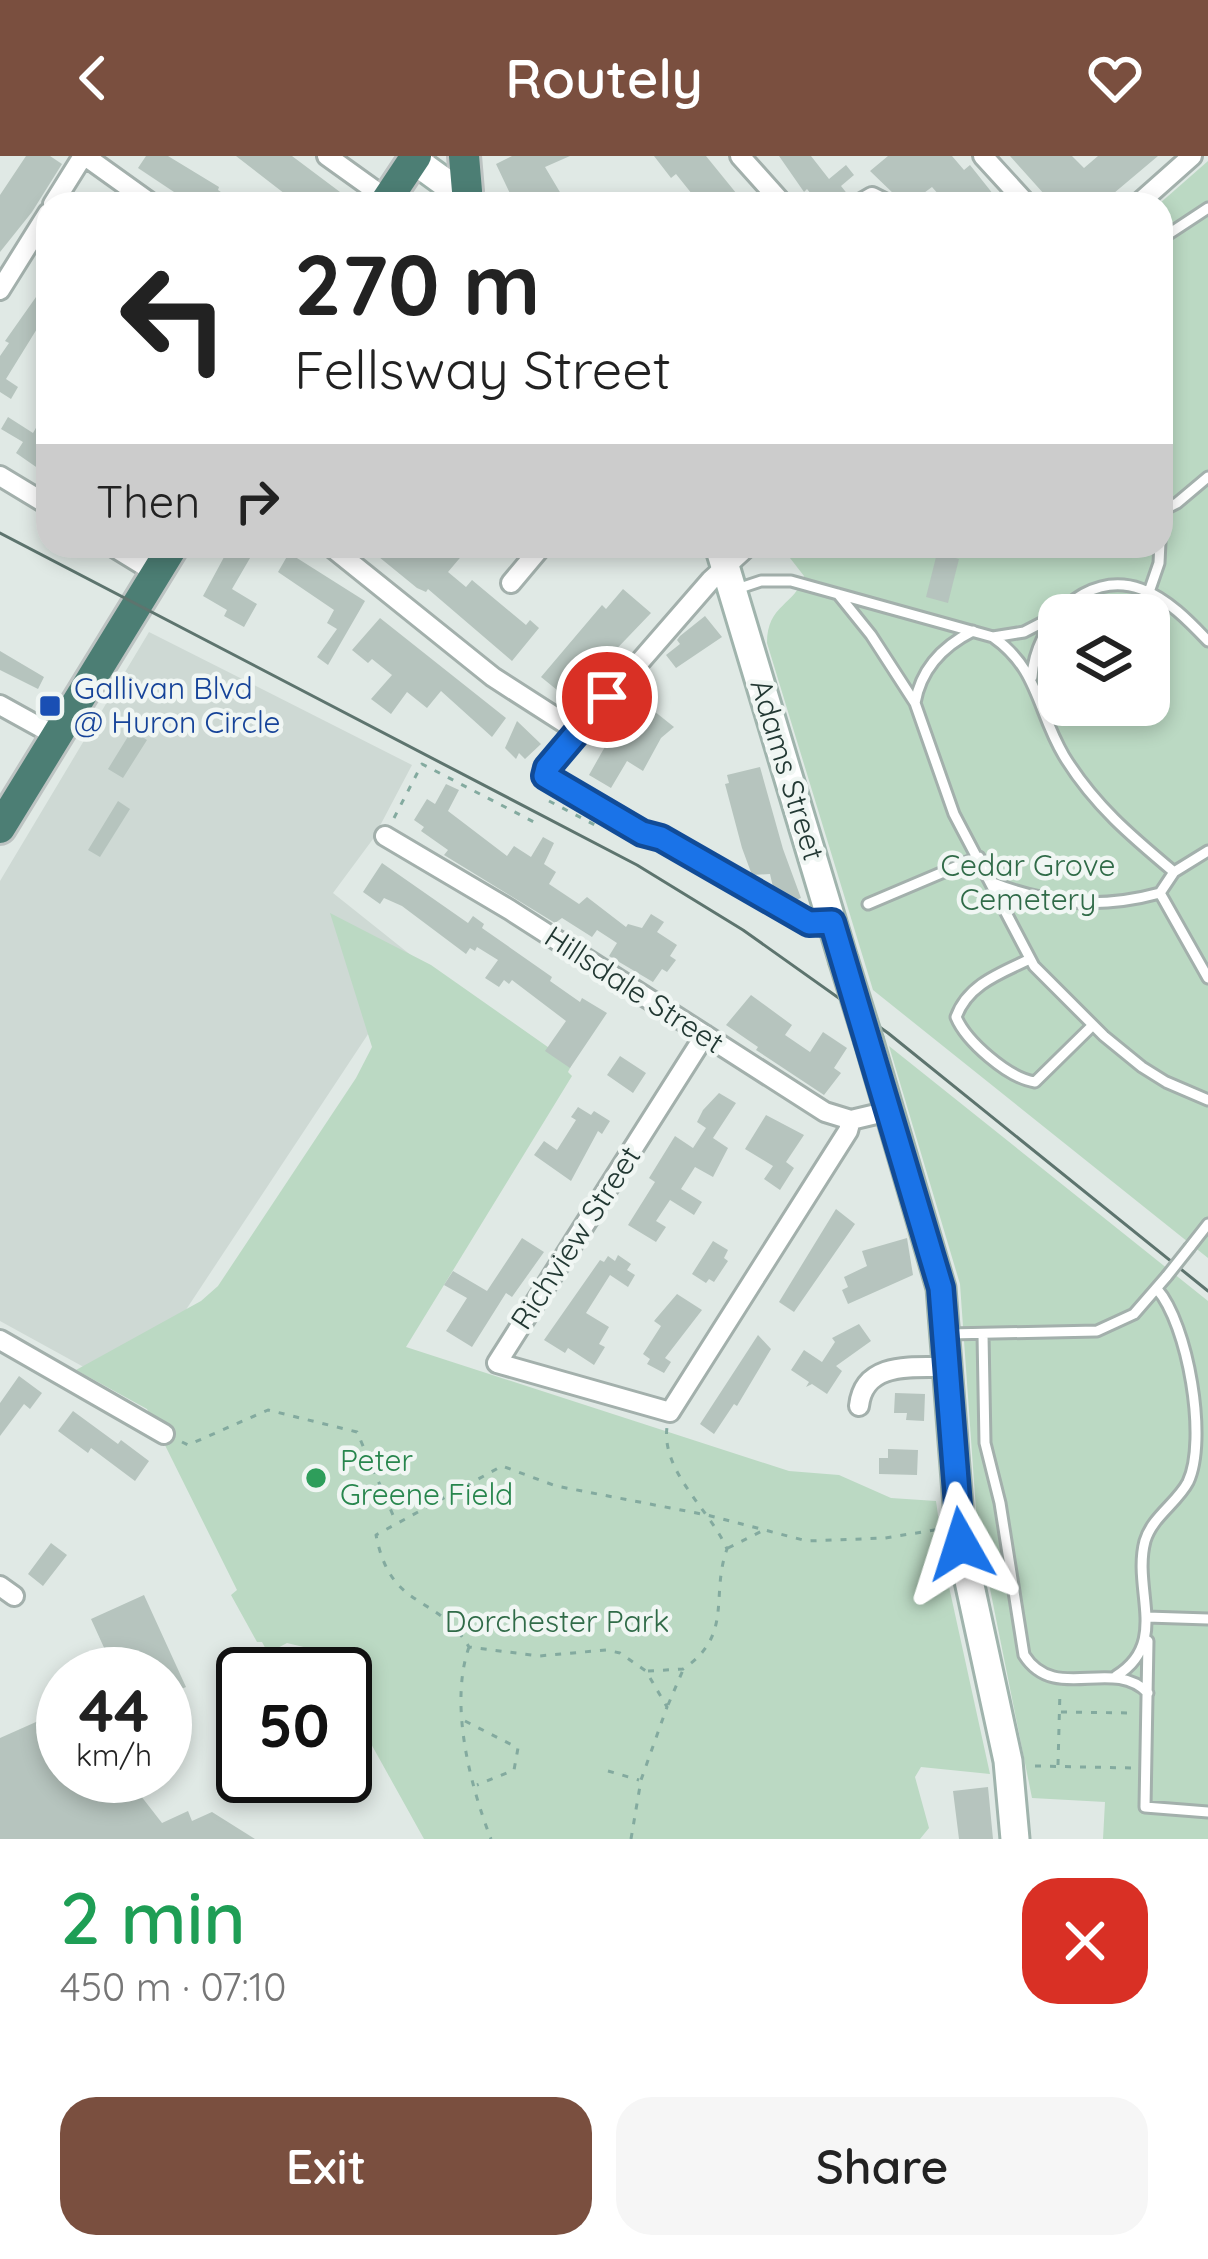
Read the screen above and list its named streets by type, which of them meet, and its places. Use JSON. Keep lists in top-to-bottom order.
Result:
{
  "streets": {
    "main road": ["Adams Street"],
    "street": ["Hillsdale Street", "Richview Street"]
  },
  "crossings": [
    ["Hillsdale Street", "Richview Street"]
  ],
  "parks": ["Cedar Grove Cemetery", "Dorchester Park"],
  "places": {
    "transit": ["Gallivan Blvd @ Huron Circle"],
    "other": ["Peter Greene Field"]
  },
  "page": {
    "header": "Routely",
    "turn": ["270 m", "Fellsway Street"],
    "then": "Then",
    "speed": "44 km/h",
    "limit": "50",
    "heading": ["2 min", "450 m · 07:10"],
    "buttons": ["Exit", "Share"]
  }
}
